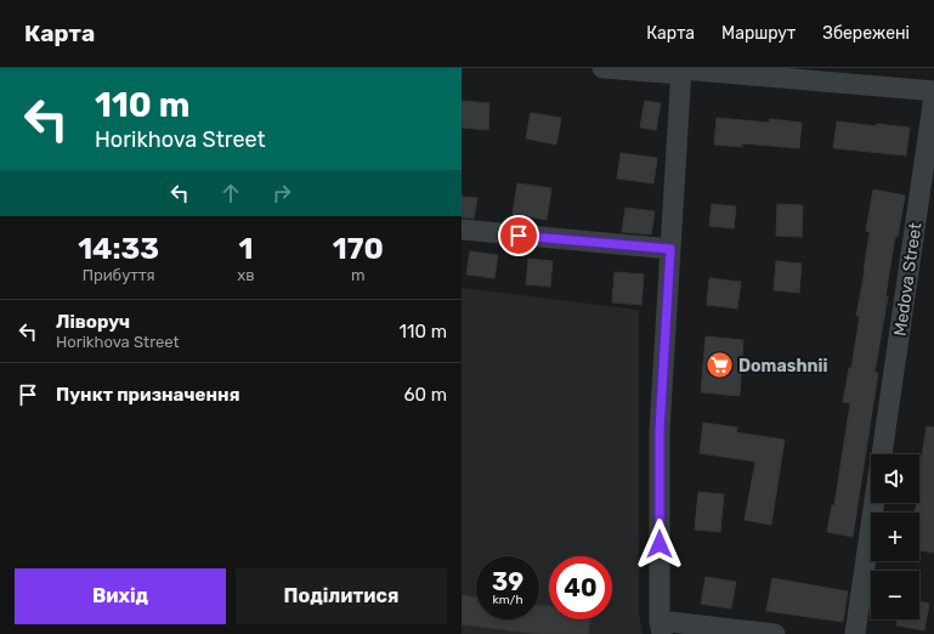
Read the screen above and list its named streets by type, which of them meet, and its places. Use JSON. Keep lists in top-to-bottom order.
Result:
{
  "streets": {
    "street": ["Medova Street"]
  },
  "places": {
    "supermarket": ["Domashnii"]
  },
  "page": {
    "header": "Карта",
    "nav": ["Карта", "Маршрут", "Збережені"],
    "turn": ["110 m", "Horikhova Street"],
    "eta": [
      "14:33",
      "Прибуття",
      "1",
      "хв",
      "170",
      "m"
    ],
    "list": [
      {
        "name": "Ліворуч",
        "note": "Horikhova Street",
        "value": "110 m"
      },
      {
        "name": "Пункт призначення",
        "value": "60 m"
      }
    ],
    "map_buttons": ["+", "−"],
    "speed": "39 km/h",
    "limit": "40",
    "buttons": ["Вихід", "Поділитися"]
  }
}
